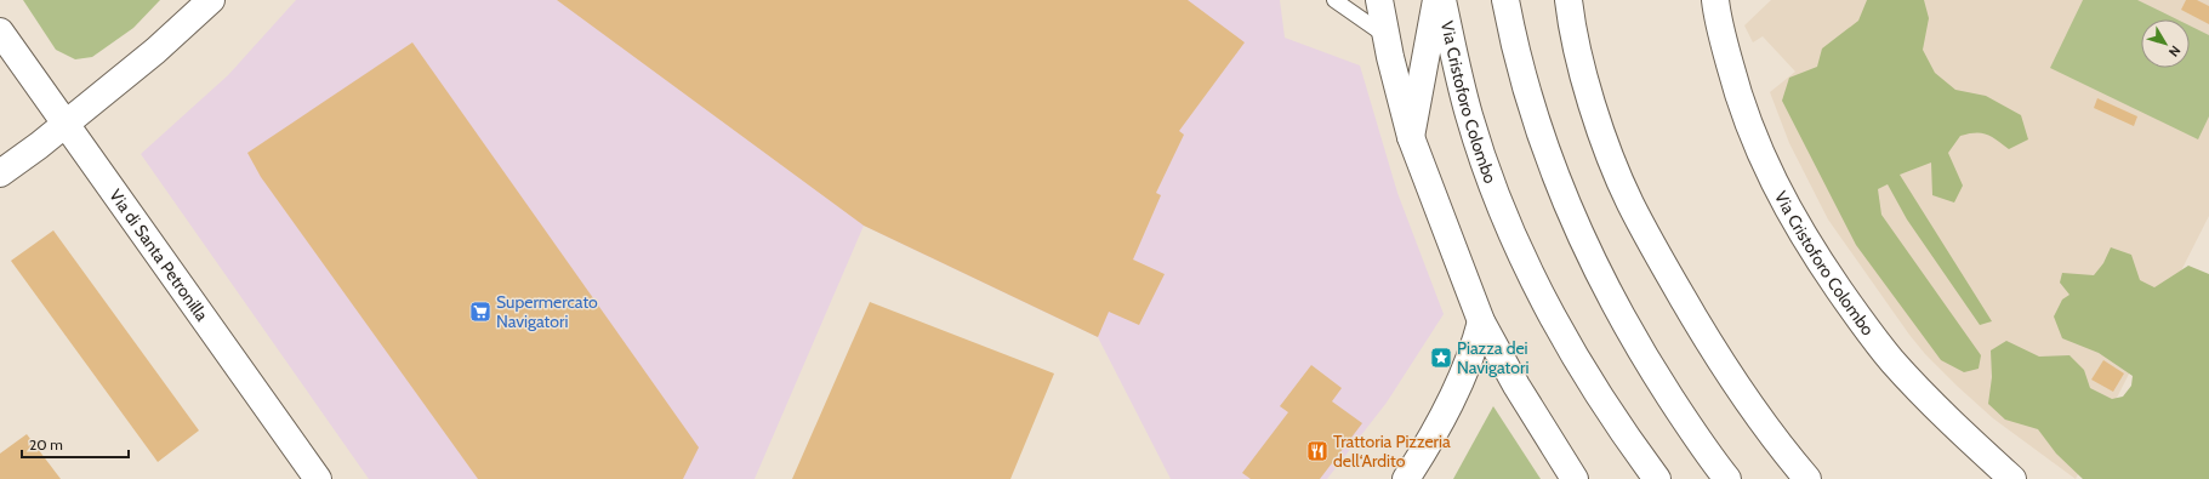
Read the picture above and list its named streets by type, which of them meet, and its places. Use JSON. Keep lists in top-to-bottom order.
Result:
{
  "streets": {
    "main road": ["Via Cristoforo Colombo", "Via di Santa Petronilla"]
  },
  "places": {
    "supermarket": ["Supermercato Navigatori"],
    "place": ["Piazza dei Navigatori"],
    "restaurant": ["Trattoria Pizzeria dell‘Ardito"]
  },
  "scale_bar": "20 m",
  "north": "bottom right"
}
